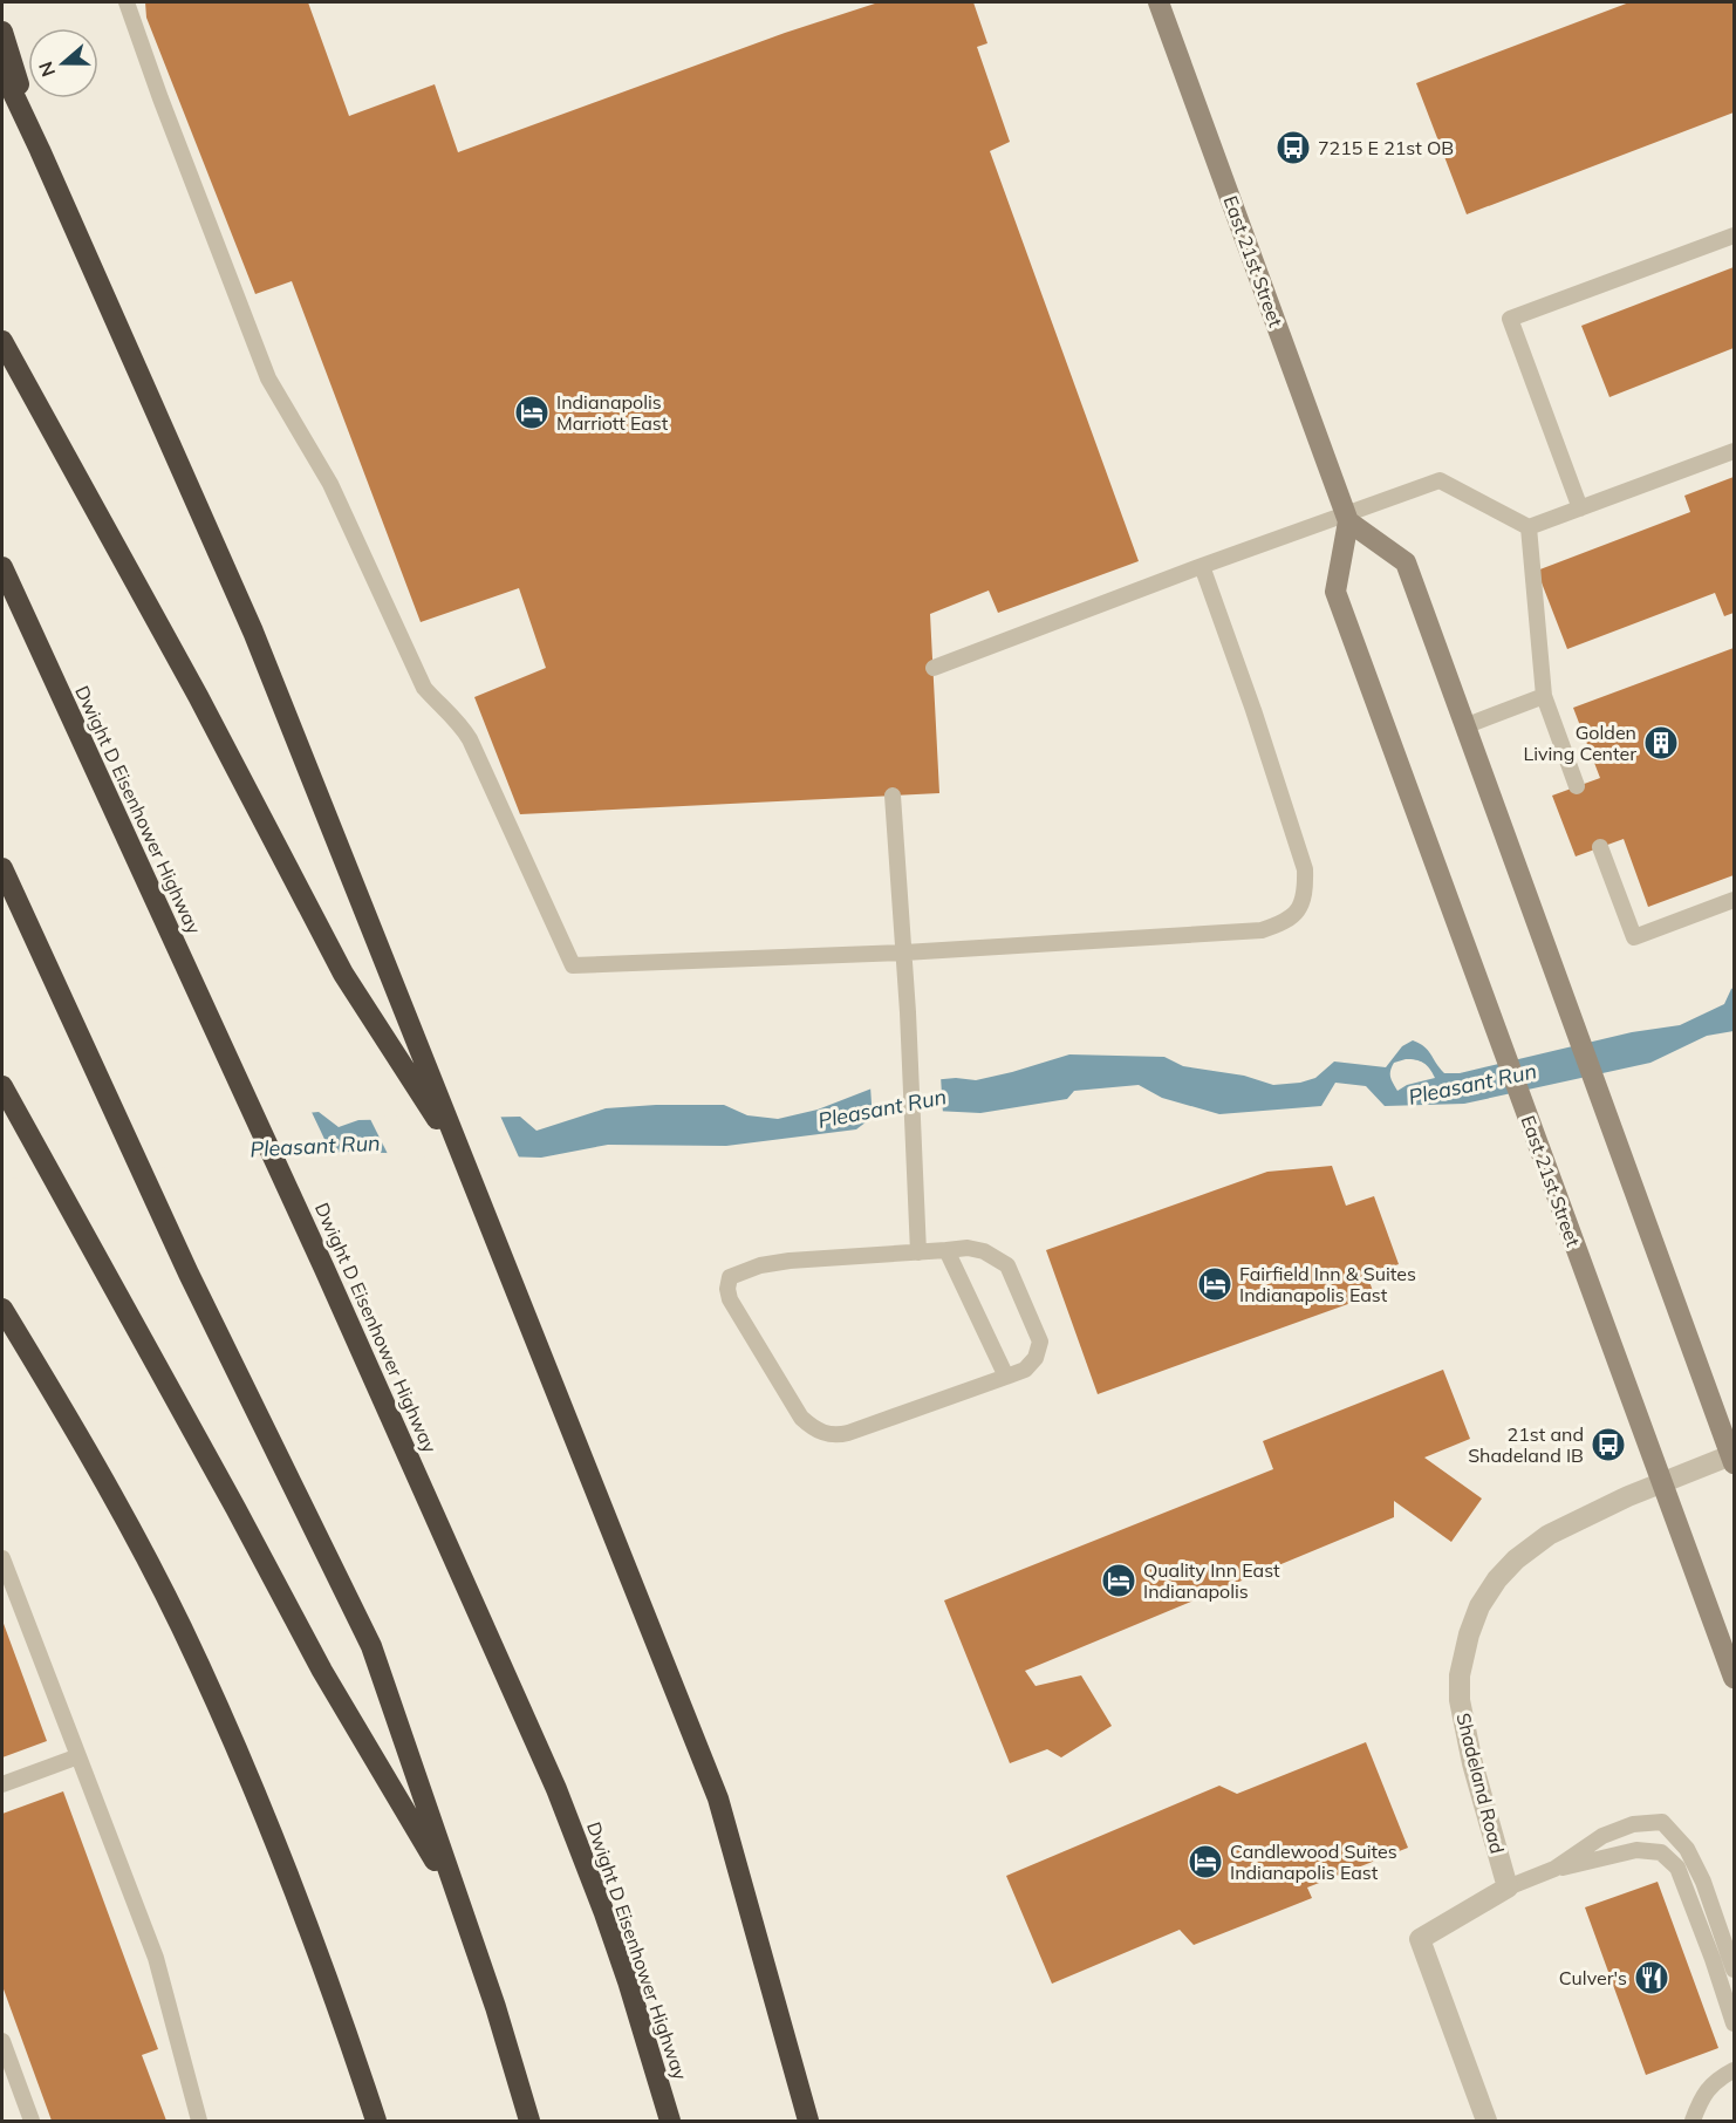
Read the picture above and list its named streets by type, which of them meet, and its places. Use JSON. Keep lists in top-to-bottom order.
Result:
{
  "streets": {
    "highway": ["Dwight D Eisenhower Highway"],
    "main road": ["East 21st Street"],
    "street": ["Shadeland Road"]
  },
  "crossings": [
    ["East 21st Street", "Shadeland Road"]
  ],
  "water": ["Pleasant Run"],
  "places": {
    "bus stop": ["7215 E 21st OB", "21st and Shadeland IB"],
    "hotel": [
      "Indianapolis Marriott East",
      "Fairfield Inn & Suites Indianapolis East",
      "Quality Inn East Indianapolis",
      "Candlewood Suites Indianapolis East"
    ],
    "building": ["Golden Living Center"],
    "restaurant": ["Culver's"]
  },
  "north": "left"
}
